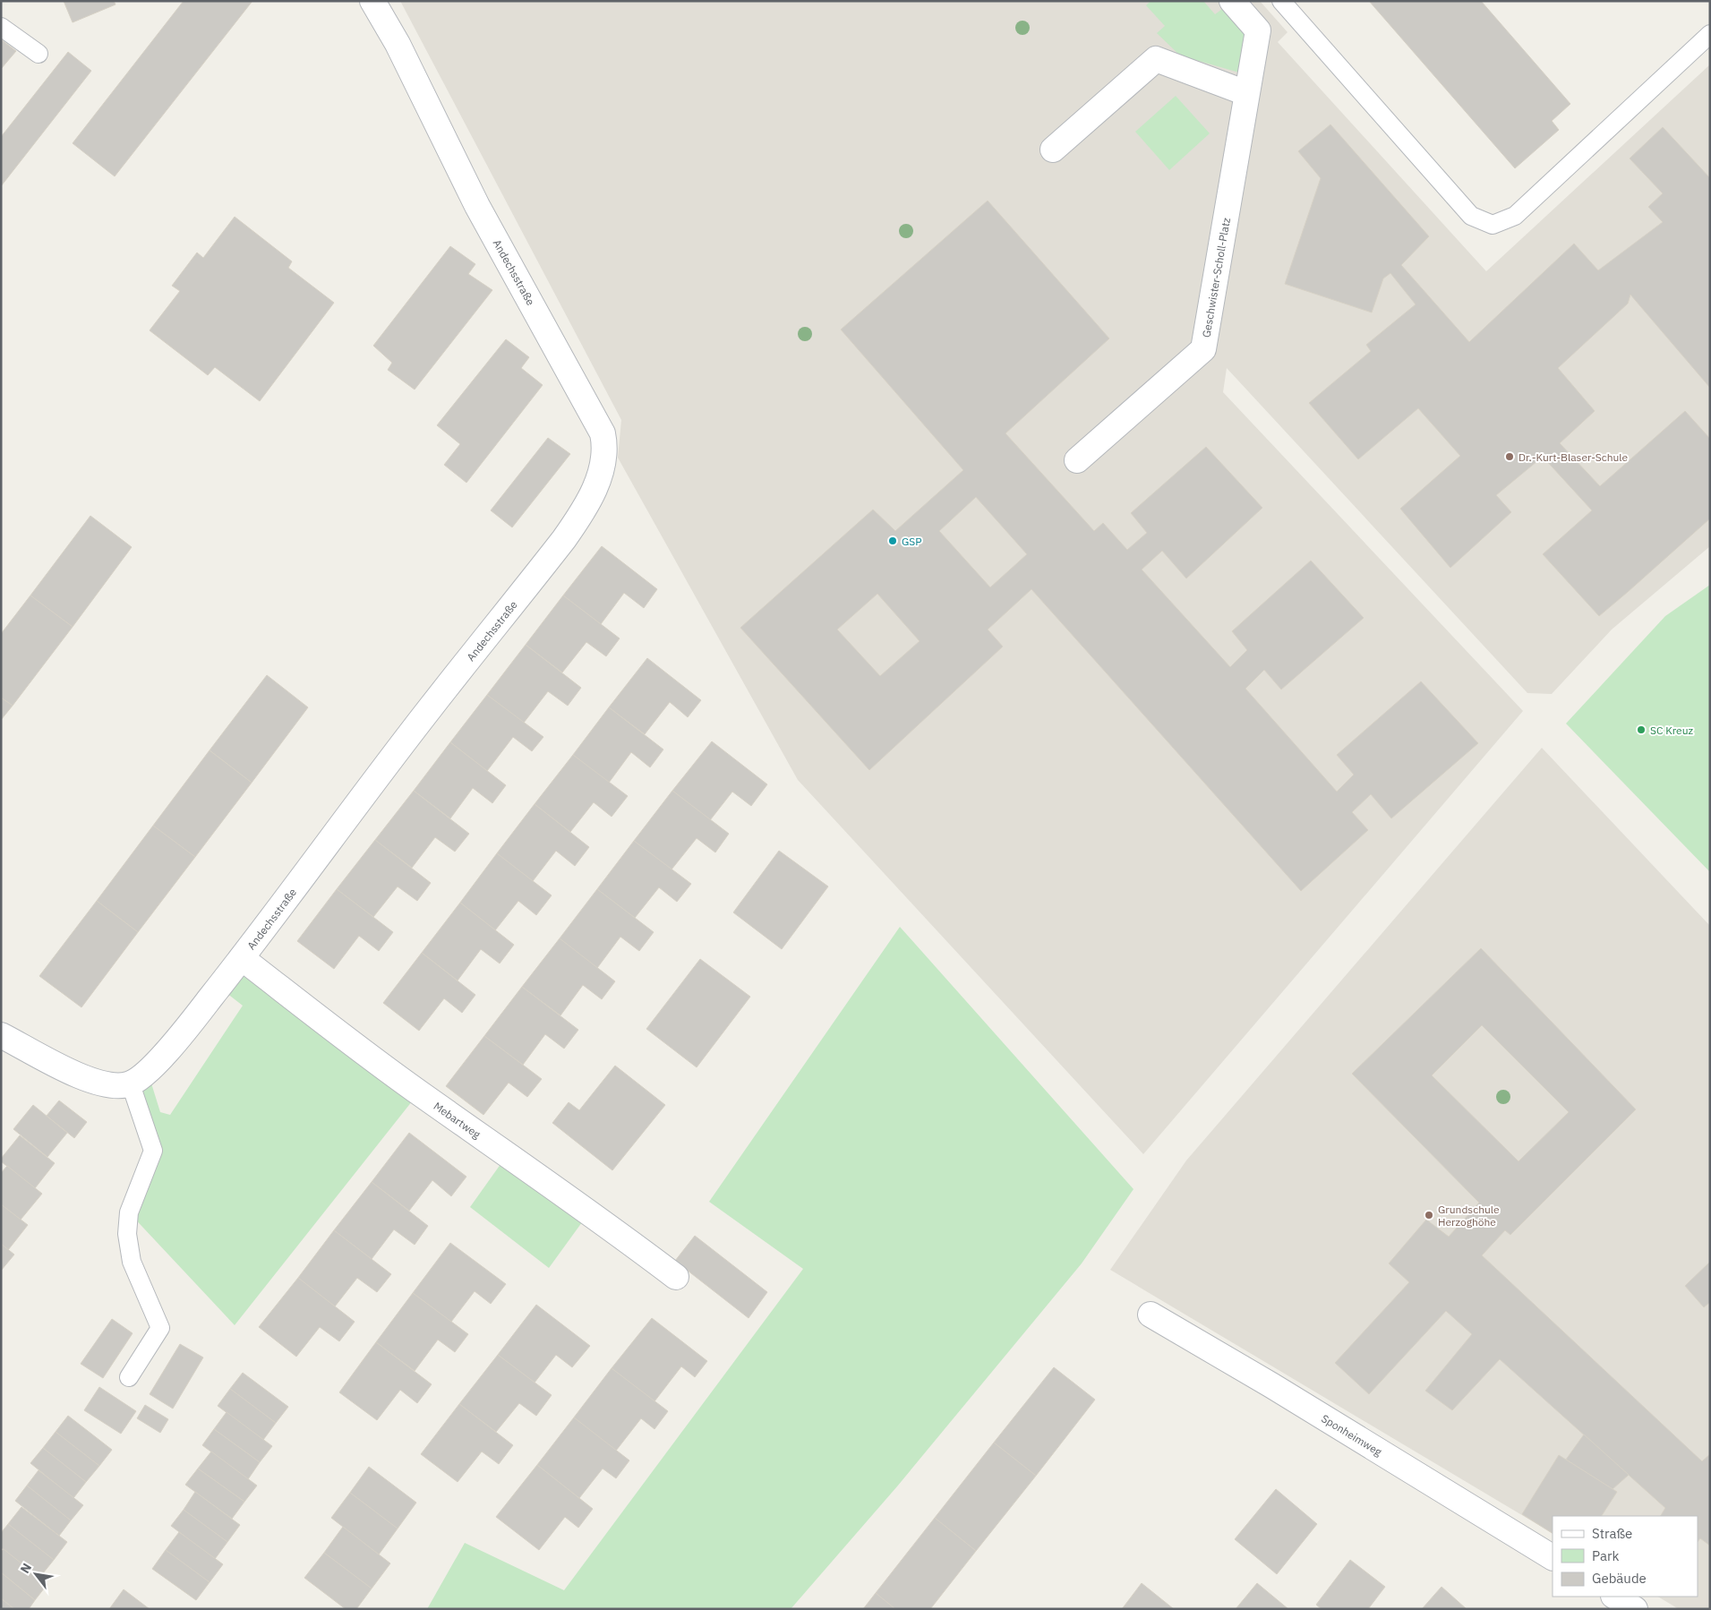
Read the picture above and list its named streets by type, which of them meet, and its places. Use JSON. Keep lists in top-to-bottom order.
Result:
{
  "streets": {
    "street": [
      "Andechsstraße",
      "Geschwister-Scholl-Platz",
      "Mebartweg",
      "Sponheimweg"
    ]
  },
  "crossings": [
    ["Andechsstraße", "Mebartweg"]
  ],
  "places": [
    "Dr.-Kurt-Blaser-Schule",
    "GSP",
    "SC Kreuz",
    "Grundschule Herzoghöhe"
  ],
  "legend": ["Straße", "Park", "Gebäude"],
  "north": "top left"
}
